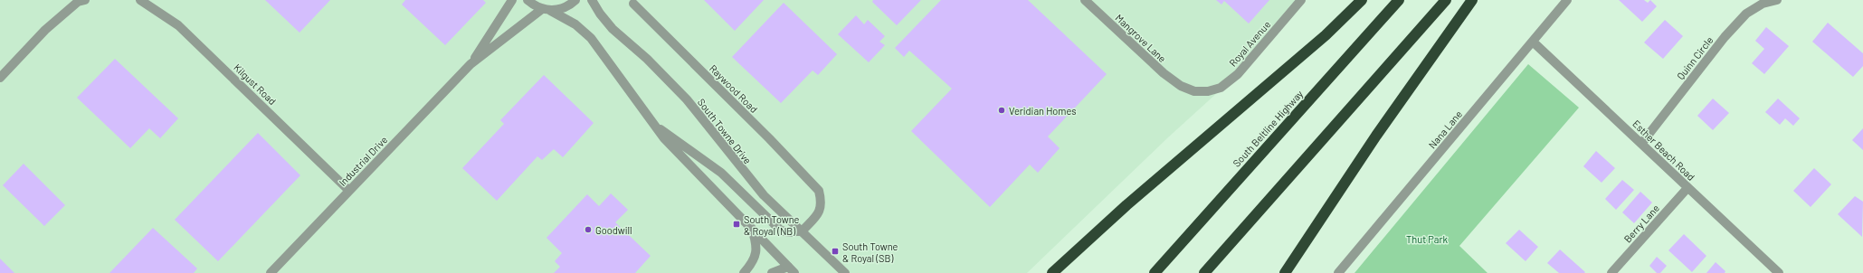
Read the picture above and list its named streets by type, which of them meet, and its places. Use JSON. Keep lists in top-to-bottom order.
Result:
{
  "streets": {
    "highway": ["South Beltline Highway"],
    "street": [
      "Mangrove Lane",
      "Royal Avenue",
      "Quinn Circle",
      "Kilgust Road",
      "Raywood Road",
      "Nana Lane",
      "South Towne Drive",
      "Esther Beach Road",
      "Industrial Drive",
      "Berry Lane"
    ]
  },
  "crossings": [
    ["Mangrove Lane", "Royal Avenue"],
    ["Quinn Circle", "Esther Beach Road"],
    ["Kilgust Road", "Industrial Drive"],
    ["Raywood Road", "South Towne Drive"],
    ["Nana Lane", "Esther Beach Road"],
    ["Esther Beach Road", "Berry Lane"]
  ],
  "parks": ["Thut Park"],
  "places": {
    "other": ["Veridian Homes", "Goodwill"],
    "transit": ["South Towne & Royal (NB)", "South Towne & Royal (SB)"]
  }
}
